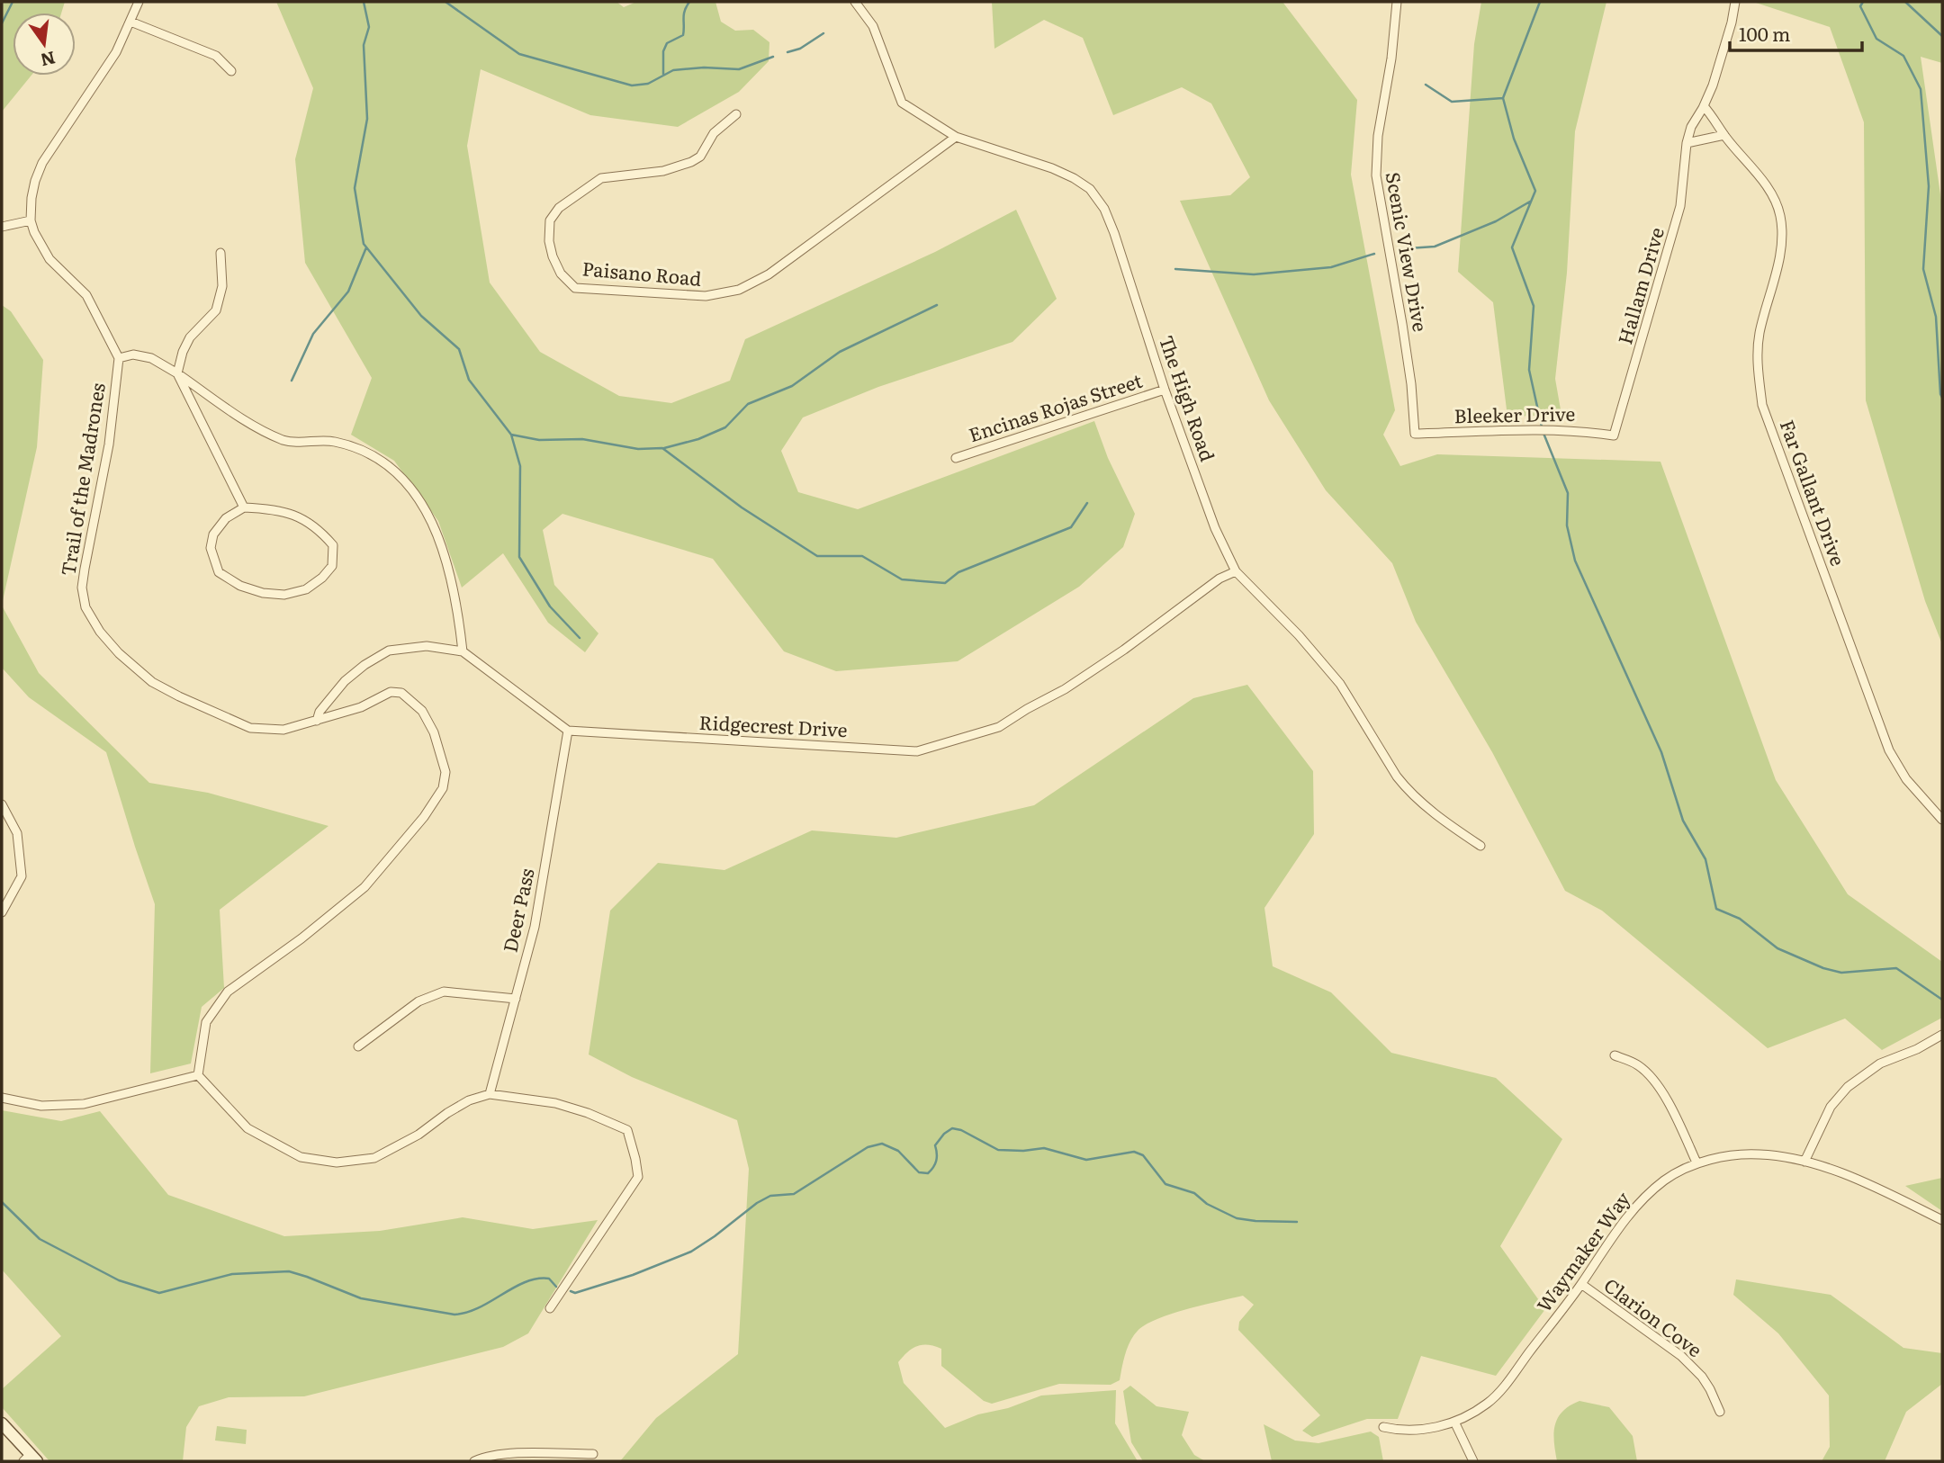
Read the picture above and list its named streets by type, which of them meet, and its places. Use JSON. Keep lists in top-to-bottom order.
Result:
{
  "streets": {
    "street": [
      "Scenic View Drive",
      "Paisano Road",
      "Hallam Drive",
      "The High Road",
      "Encinas Rojas Street",
      "Bleeker Drive",
      "Trail of the Madrones",
      "Far Gallant Drive",
      "Ridgecrest Drive",
      "Deer Pass",
      "Waymaker Way",
      "Clarion Cove"
    ]
  },
  "crossings": [
    ["Scenic View Drive", "Bleeker Drive"],
    ["Paisano Road", "The High Road"],
    ["Hallam Drive", "Bleeker Drive"],
    ["The High Road", "Encinas Rojas Street"],
    ["The High Road", "Ridgecrest Drive"],
    ["Ridgecrest Drive", "Deer Pass"],
    ["Waymaker Way", "Clarion Cove"]
  ],
  "scale_bar": "100 m",
  "north": "bottom"
}
